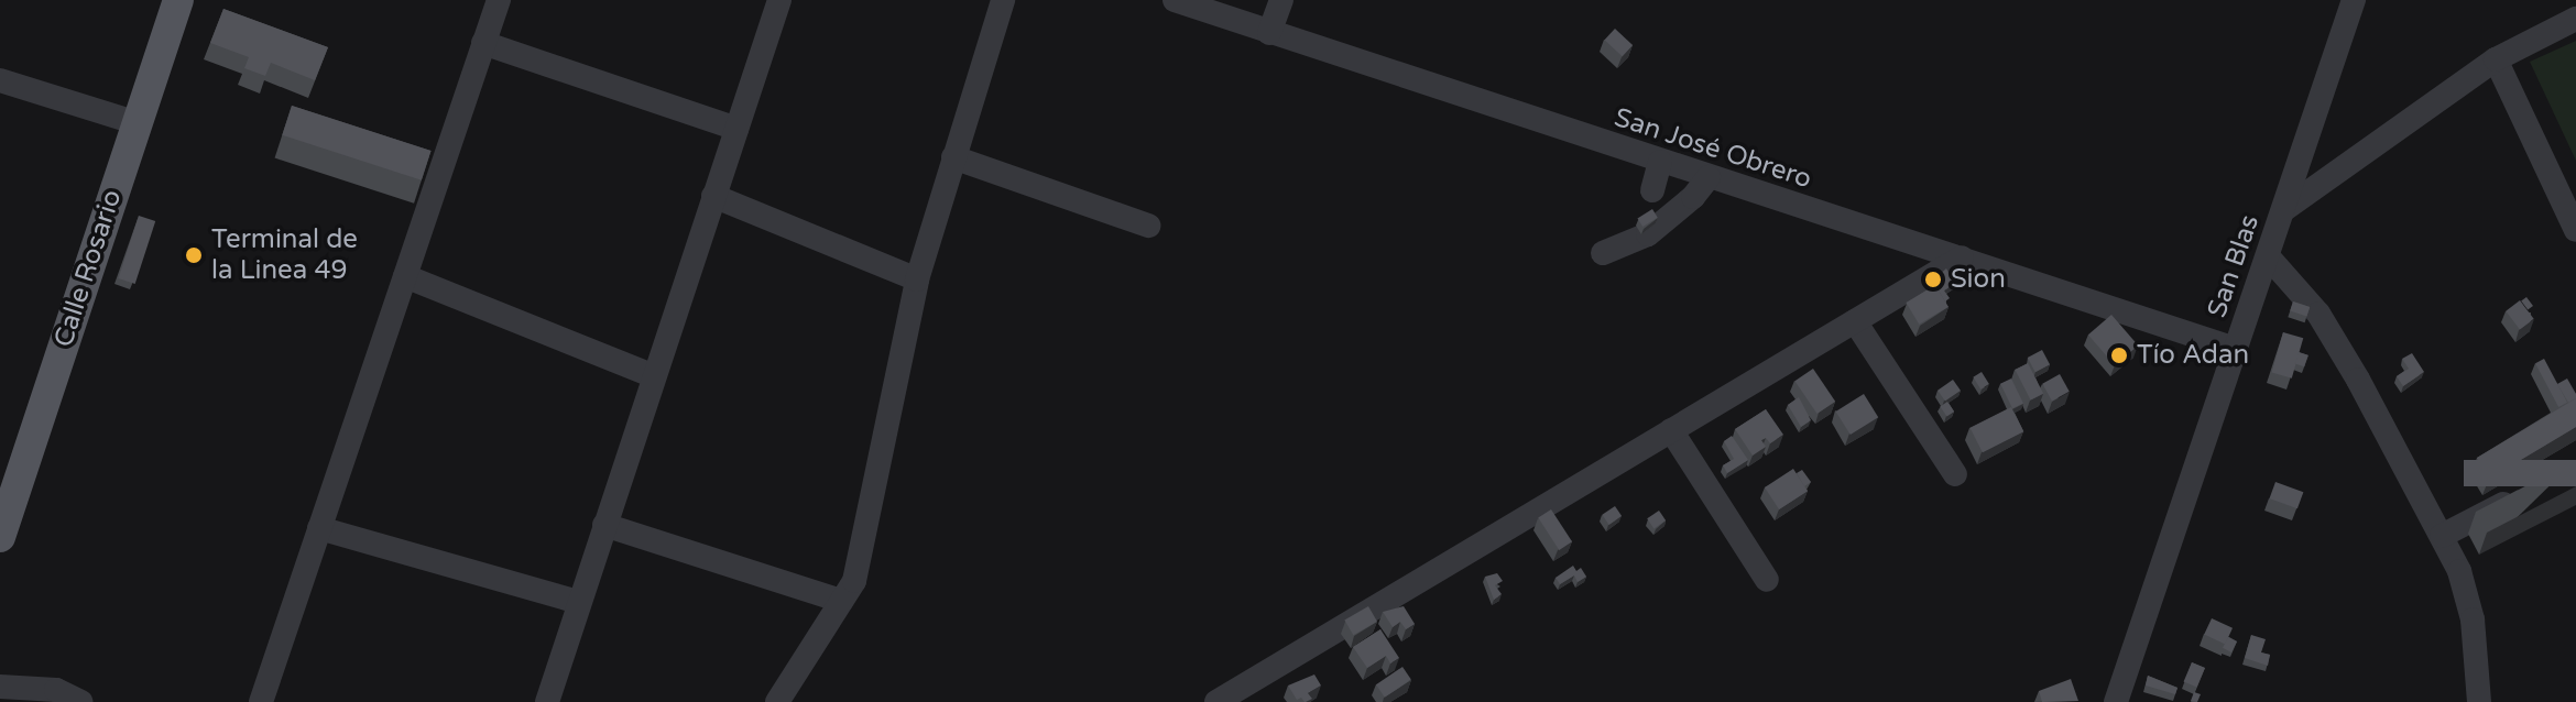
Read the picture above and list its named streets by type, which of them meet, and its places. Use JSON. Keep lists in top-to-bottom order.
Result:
{
  "streets": {
    "main road": ["Calle Rosario"],
    "street": ["San José Obrero", "San Blas"]
  },
  "crossings": [
    ["San José Obrero", "San Blas"]
  ],
  "places": ["Terminal de la Linea 49", "Sion", "Tío Adan"]
}
